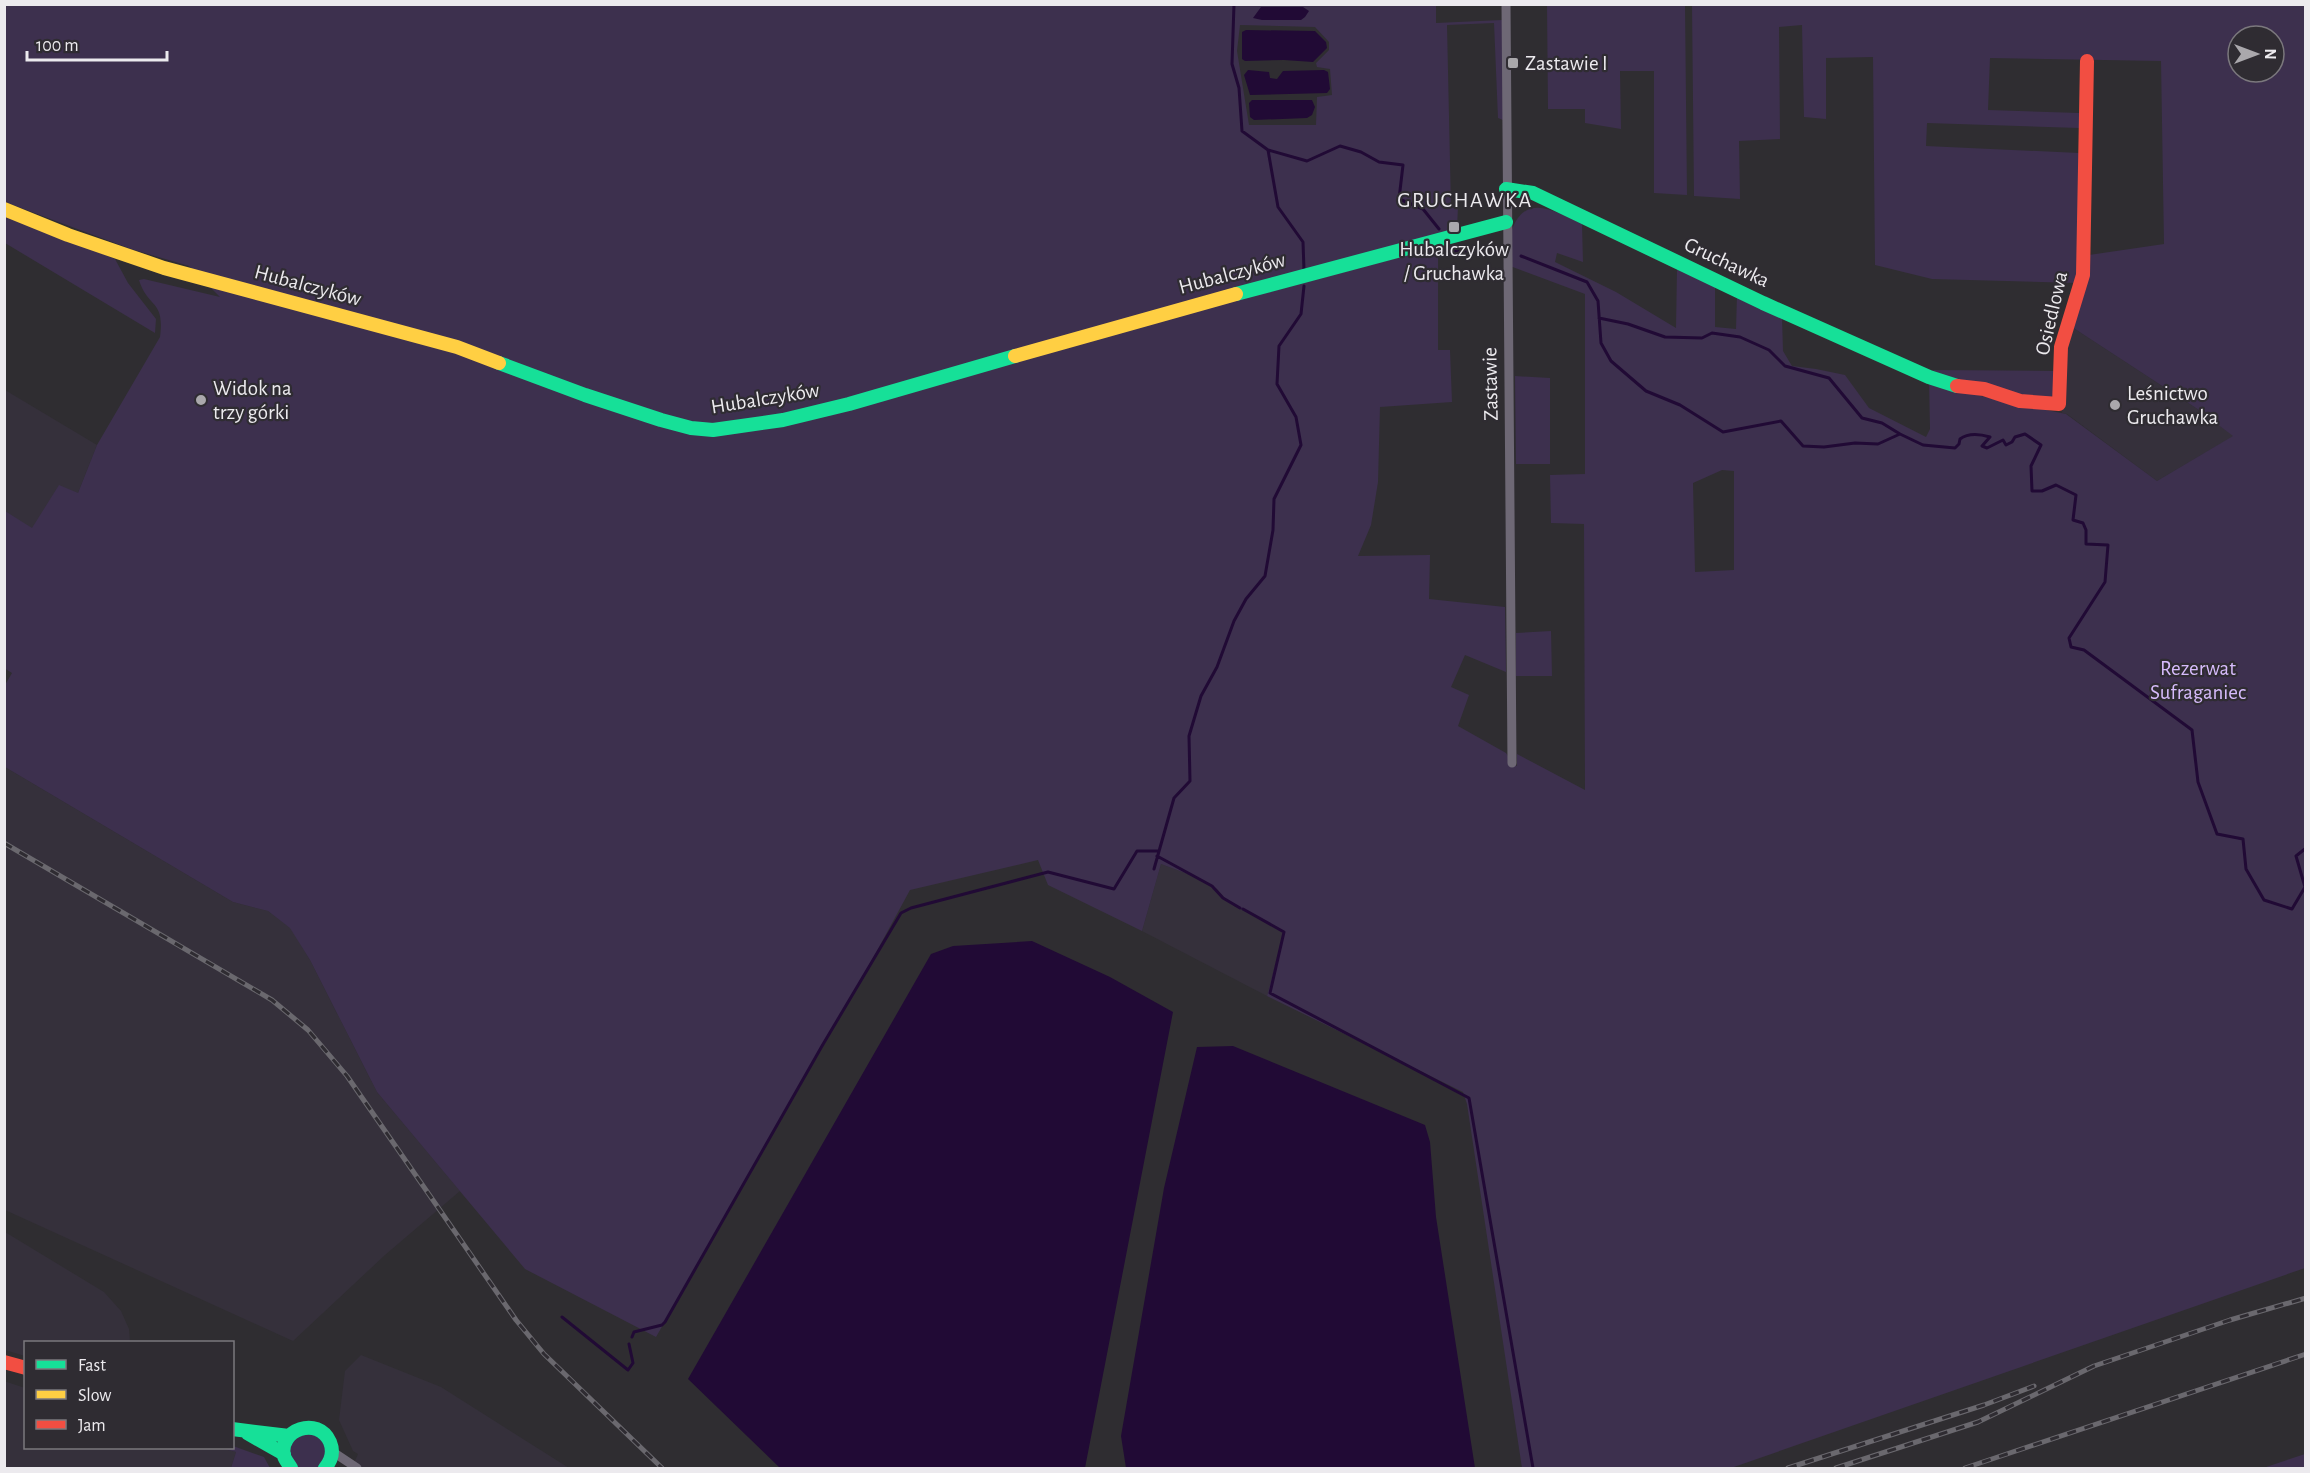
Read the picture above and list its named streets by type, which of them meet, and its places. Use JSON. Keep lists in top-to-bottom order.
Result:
{
  "streets": {
    "street": [
      "Gruchawka",
      "Hubalczyków",
      "Osiedlowa",
      "Zastawie"
    ]
  },
  "crossings": [
    ["Gruchawka", "Osiedlowa"],
    ["Gruchawka", "Zastawie"],
    ["Hubalczyków", "Zastawie"]
  ],
  "districts": ["GRUCHAWKA"],
  "parks": ["Rezerwat Sufraganiec"],
  "places": {
    "transit": ["Zastawie I", "Hubalczyków / Gruchawka"],
    "other": ["Widok na trzy górki", "Leśnictwo Gruchawka"]
  },
  "legend": ["Fast", "Slow", "Jam"],
  "scale_bar": "100 m",
  "north": "right"
}
